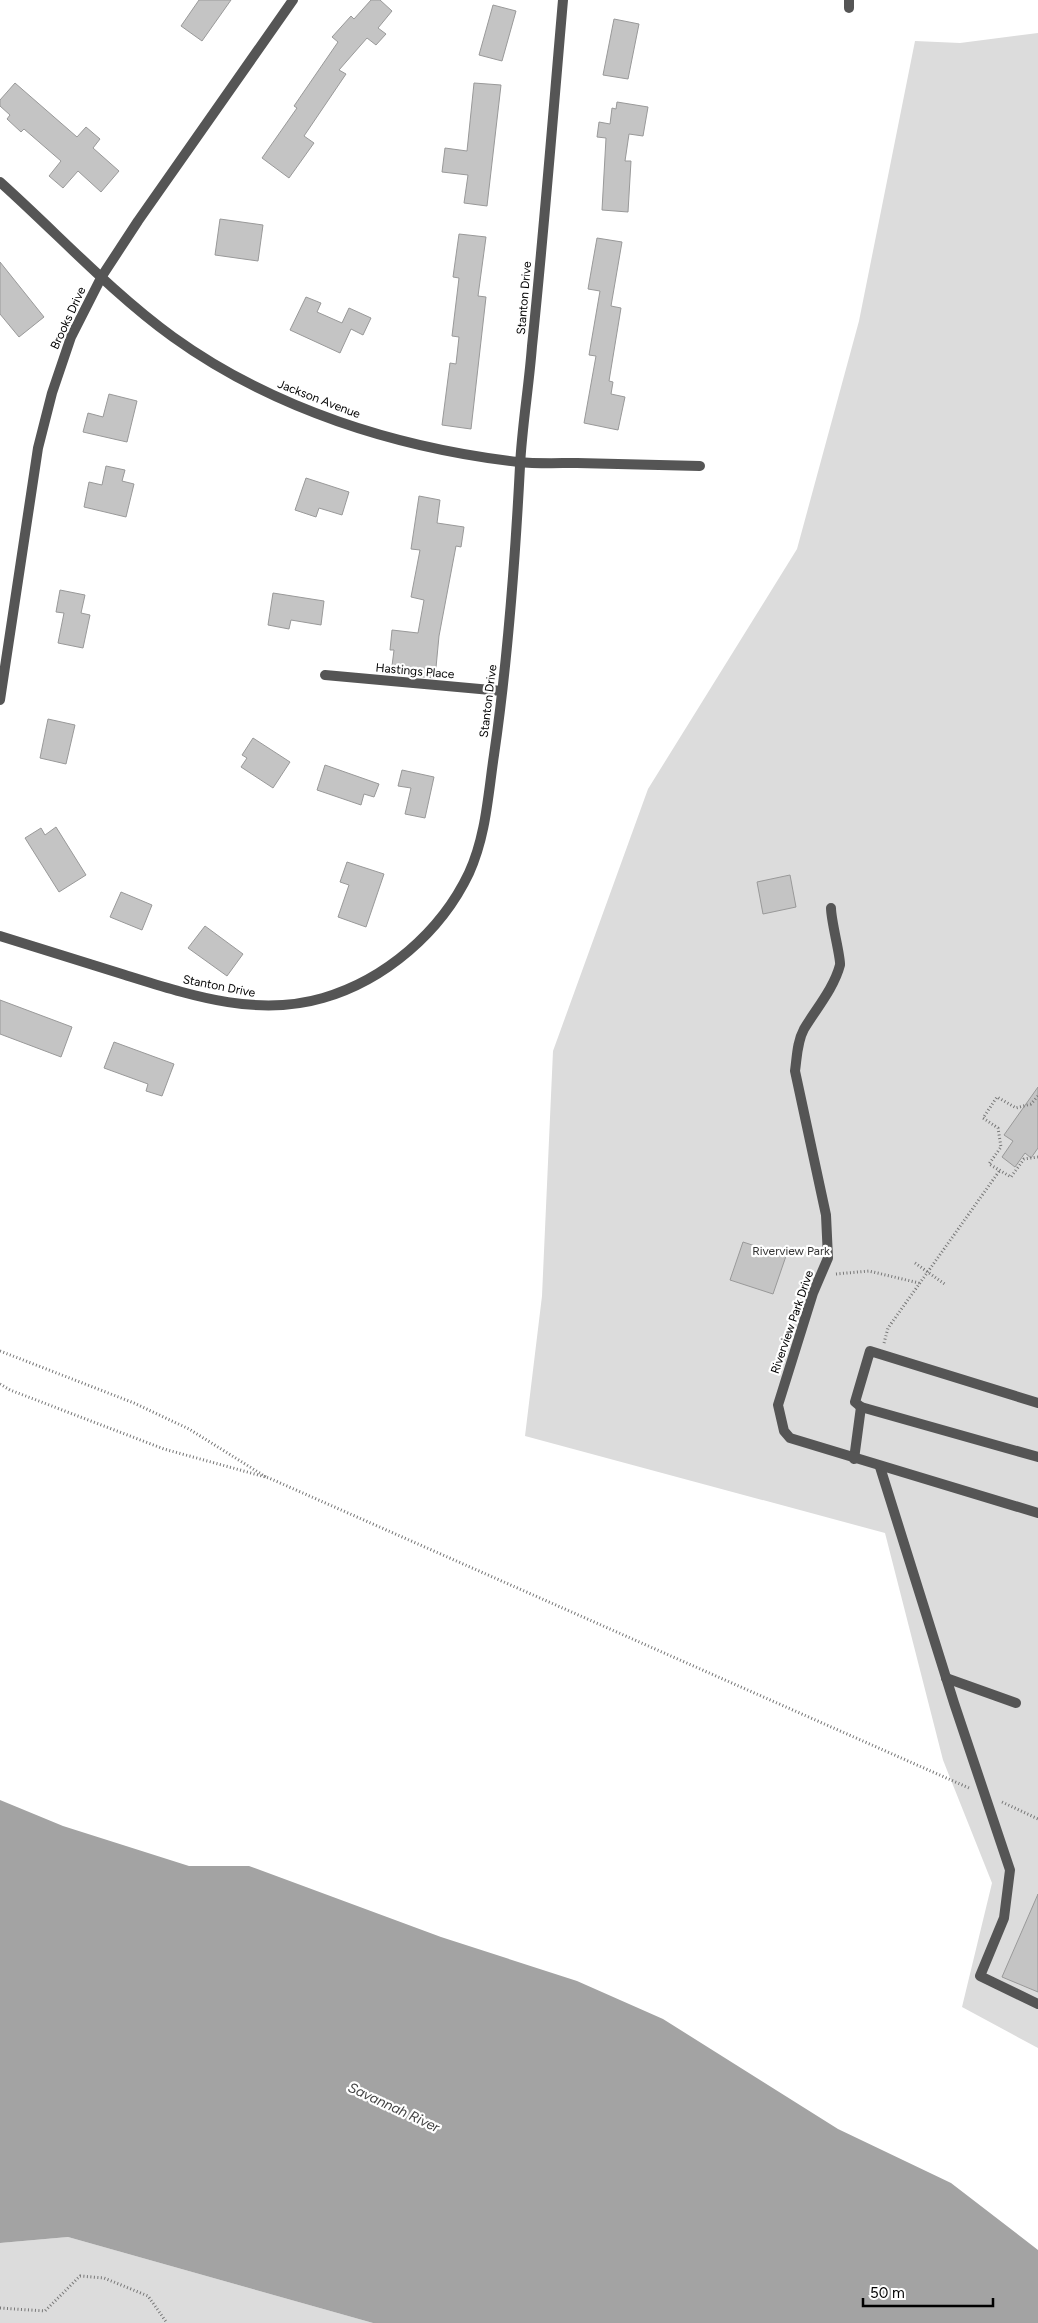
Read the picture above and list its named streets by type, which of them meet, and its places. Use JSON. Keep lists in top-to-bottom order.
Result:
{
  "streets": {
    "street": [
      "Stanton Drive",
      "Brooks Drive",
      "Jackson Avenue",
      "Hastings Place",
      "Riverview Park Drive"
    ]
  },
  "crossings": [
    ["Stanton Drive", "Jackson Avenue"],
    ["Stanton Drive", "Hastings Place"],
    ["Brooks Drive", "Jackson Avenue"]
  ],
  "water": ["Savannah River"],
  "parks": ["Riverview Park"],
  "scale_bar": "50 m"
}
